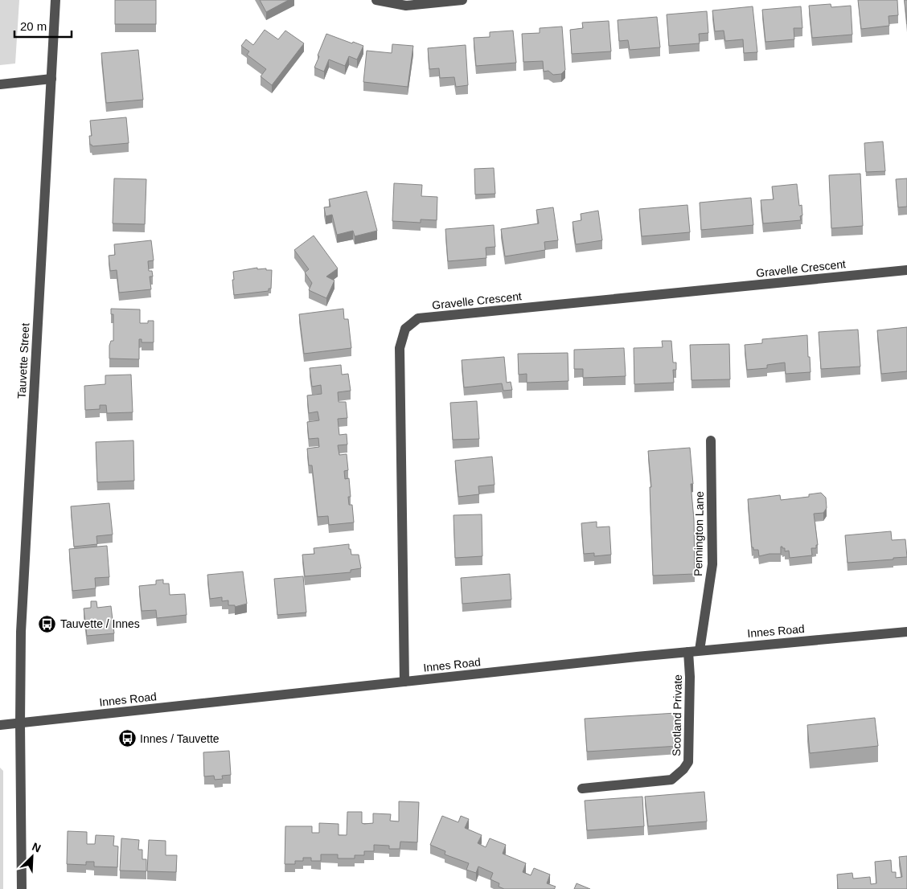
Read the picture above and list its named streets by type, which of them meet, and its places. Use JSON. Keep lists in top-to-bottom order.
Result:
{
  "streets": {
    "street": [
      "Gravelle Crescent",
      "Tauvette Street",
      "Pennington Lane",
      "Innes Road",
      "Scotland Private"
    ]
  },
  "crossings": [
    ["Gravelle Crescent", "Innes Road"],
    ["Tauvette Street", "Innes Road"],
    ["Pennington Lane", "Innes Road"],
    ["Innes Road", "Scotland Private"]
  ],
  "places": {
    "bus stop": ["Tauvette / Innes", "Innes / Tauvette"]
  },
  "scale_bar": "20 m",
  "north": "top right"
}
